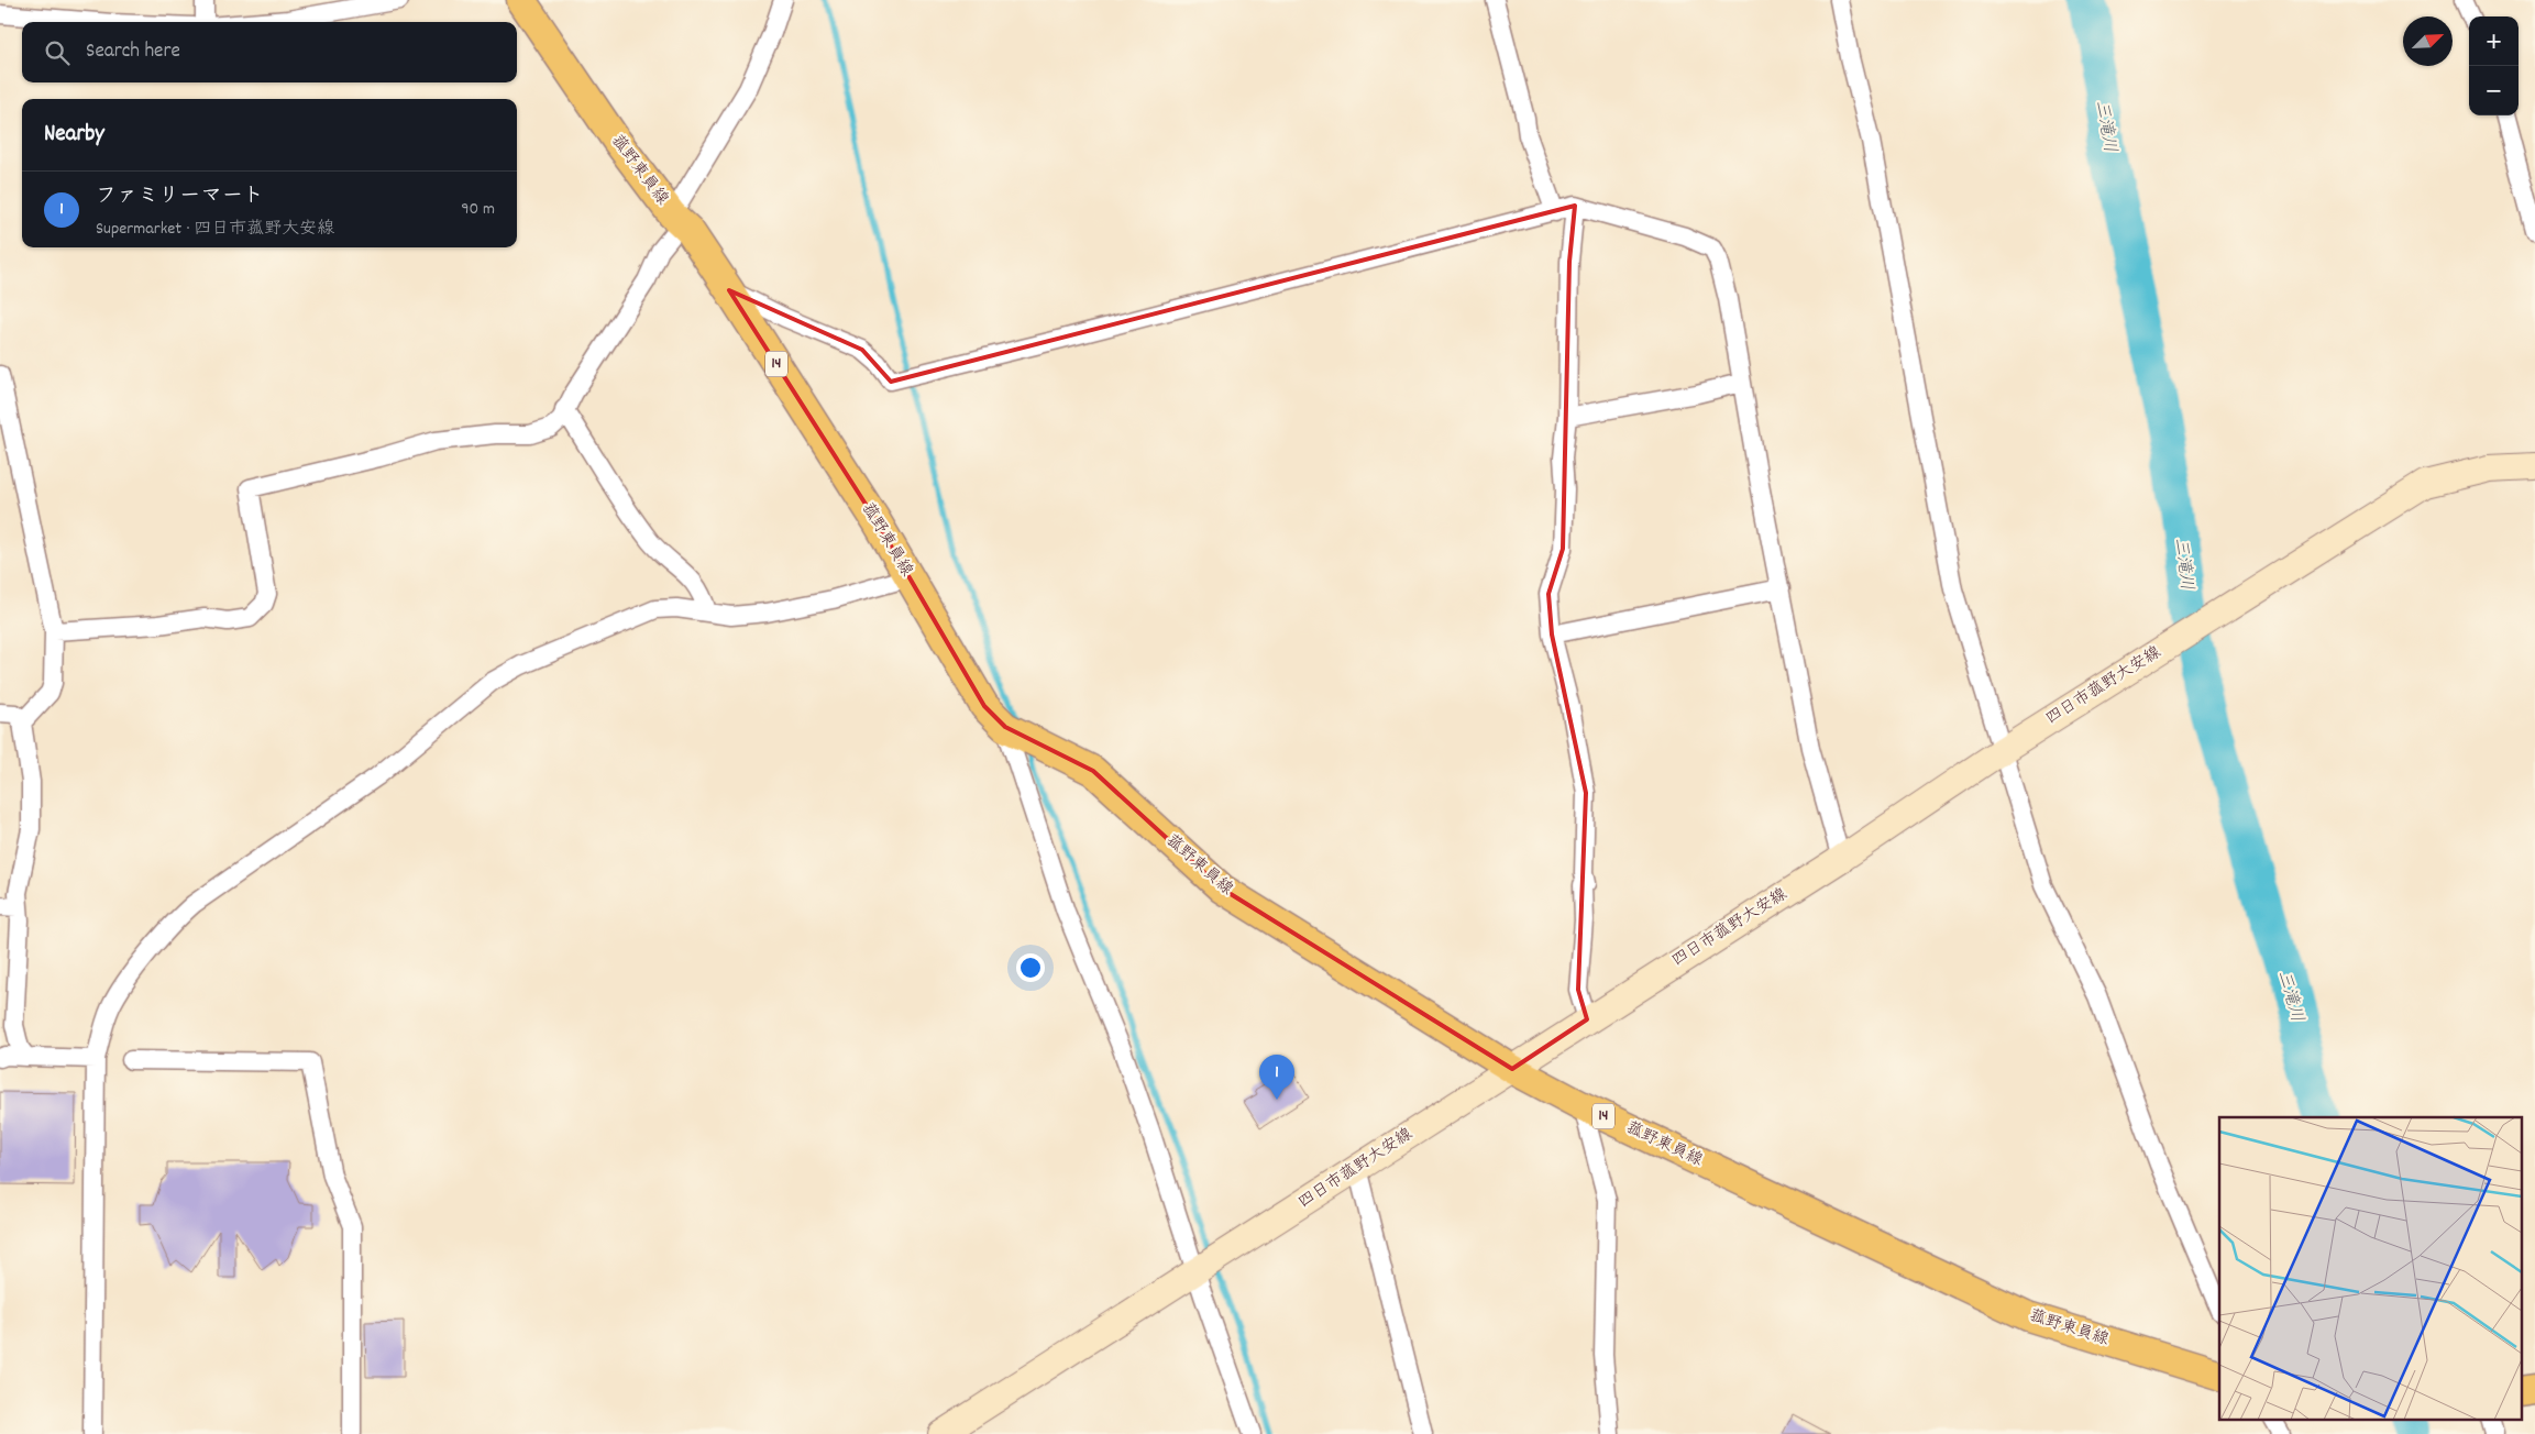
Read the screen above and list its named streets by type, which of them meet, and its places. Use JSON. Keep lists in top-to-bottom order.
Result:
{
  "streets": {
    "main road": ["菰野東員線", "14", "四日市菰野大安線"]
  },
  "crossings": [
    ["菰野東員線", "四日市菰野大安線"]
  ],
  "water": ["三滝川"],
  "north": "top right",
  "page": {
    "map_buttons": ["+", "−"],
    "search": "Search here",
    "heading": "Nearby",
    "list": [
      {
        "mark": "1",
        "name": "ファミリーマート",
        "note": "Supermarket · 四日市菰野大安線",
        "value": "90 m"
      }
    ],
    "pins": "1"
  }
}
